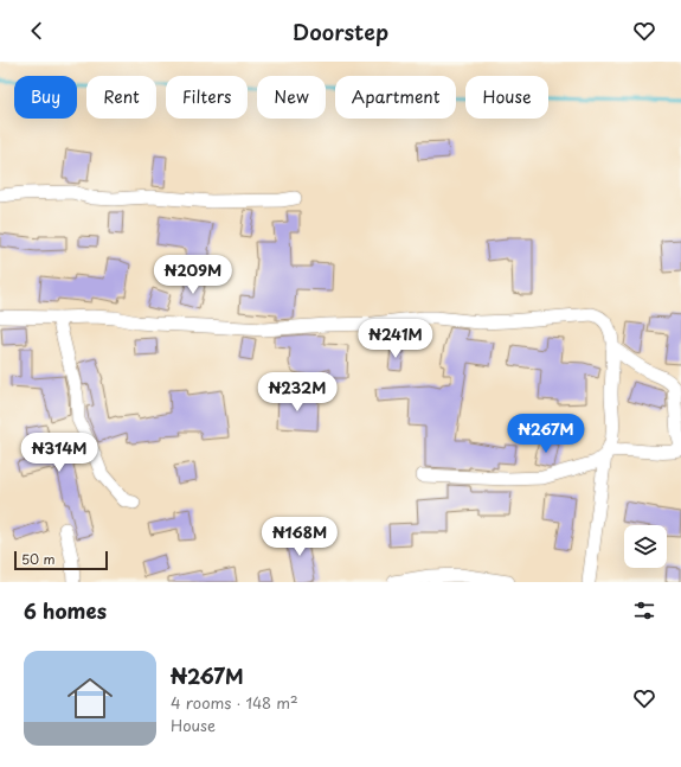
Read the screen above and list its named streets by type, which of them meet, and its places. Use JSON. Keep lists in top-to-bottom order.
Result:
{
  "scale_bar": "50 m",
  "page": {
    "header": "Doorstep",
    "chip": [
      "Buy",
      "Rent",
      "Filters",
      "New",
      "Apartment",
      "House"
    ],
    "price": [
      "₦209M",
      "₦241M",
      "₦232M",
      "₦267M",
      "₦314M",
      "₦168M"
    ],
    "scale": "50 m",
    "heading": "6 homes",
    "list": [
      {
        "name": "₦267M",
        "note": "4 rooms · 148 m² · House"
      }
    ]
  }
}
